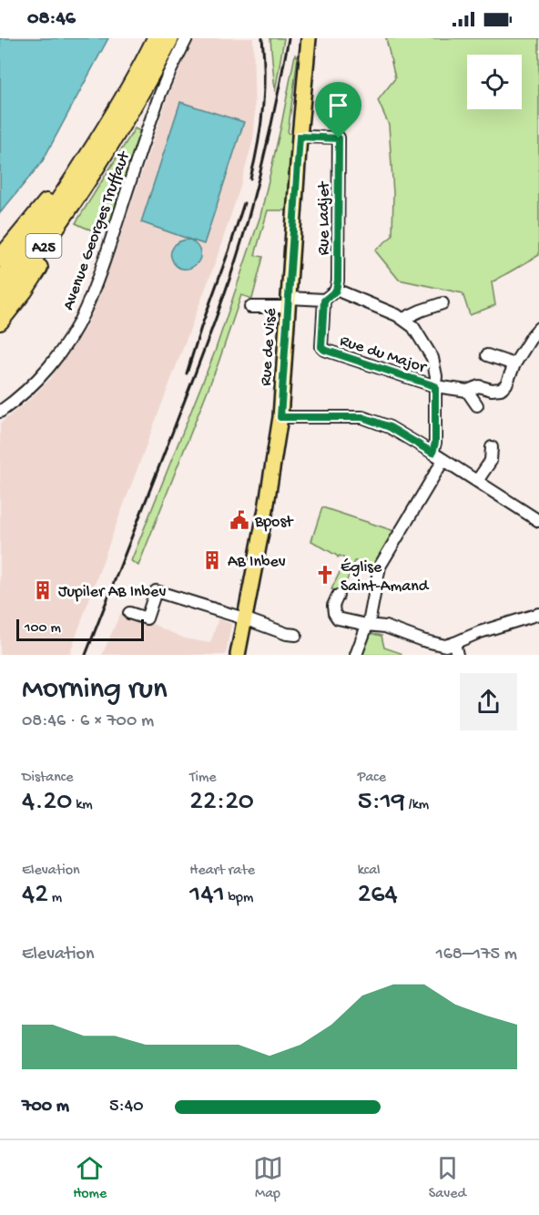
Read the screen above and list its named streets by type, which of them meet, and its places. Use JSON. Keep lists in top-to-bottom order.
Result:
{
  "streets": {
    "highway": ["A25"],
    "main road": ["Rue de Visé"],
    "street": ["Rue Ladjet", "Avenue Georges Truffaut", "Rue du Major"]
  },
  "crossings": [
    ["Rue Ladjet", "Rue de Visé"],
    ["Rue Ladjet", "Rue du Major"]
  ],
  "places": {
    "public building": ["Bpost"],
    "building": ["AB Inbev", "Jupiler AB Inbev"],
    "church": ["Église Saint-Amand"]
  },
  "scale_bar": "100 m",
  "page": {
    "status": "08:46",
    "scale": "100 m",
    "heading": ["Morning run", "08:46 · 6 × 700 m"],
    "stats": [
      ["Distance", "4.20 km"],
      ["Time", "22:20"],
      ["Pace", "5:19 /km"],
      ["Elevation", "42 m"],
      ["Heart rate", "141 bpm"],
      ["kcal", "264"]
    ],
    "chart": ["Elevation", "168–175 m"],
    "list": [
      {
        "name": "700 m",
        "note": "5:40"
      }
    ],
    "tabs": ["Home", "Map", "Saved"]
  }
}
